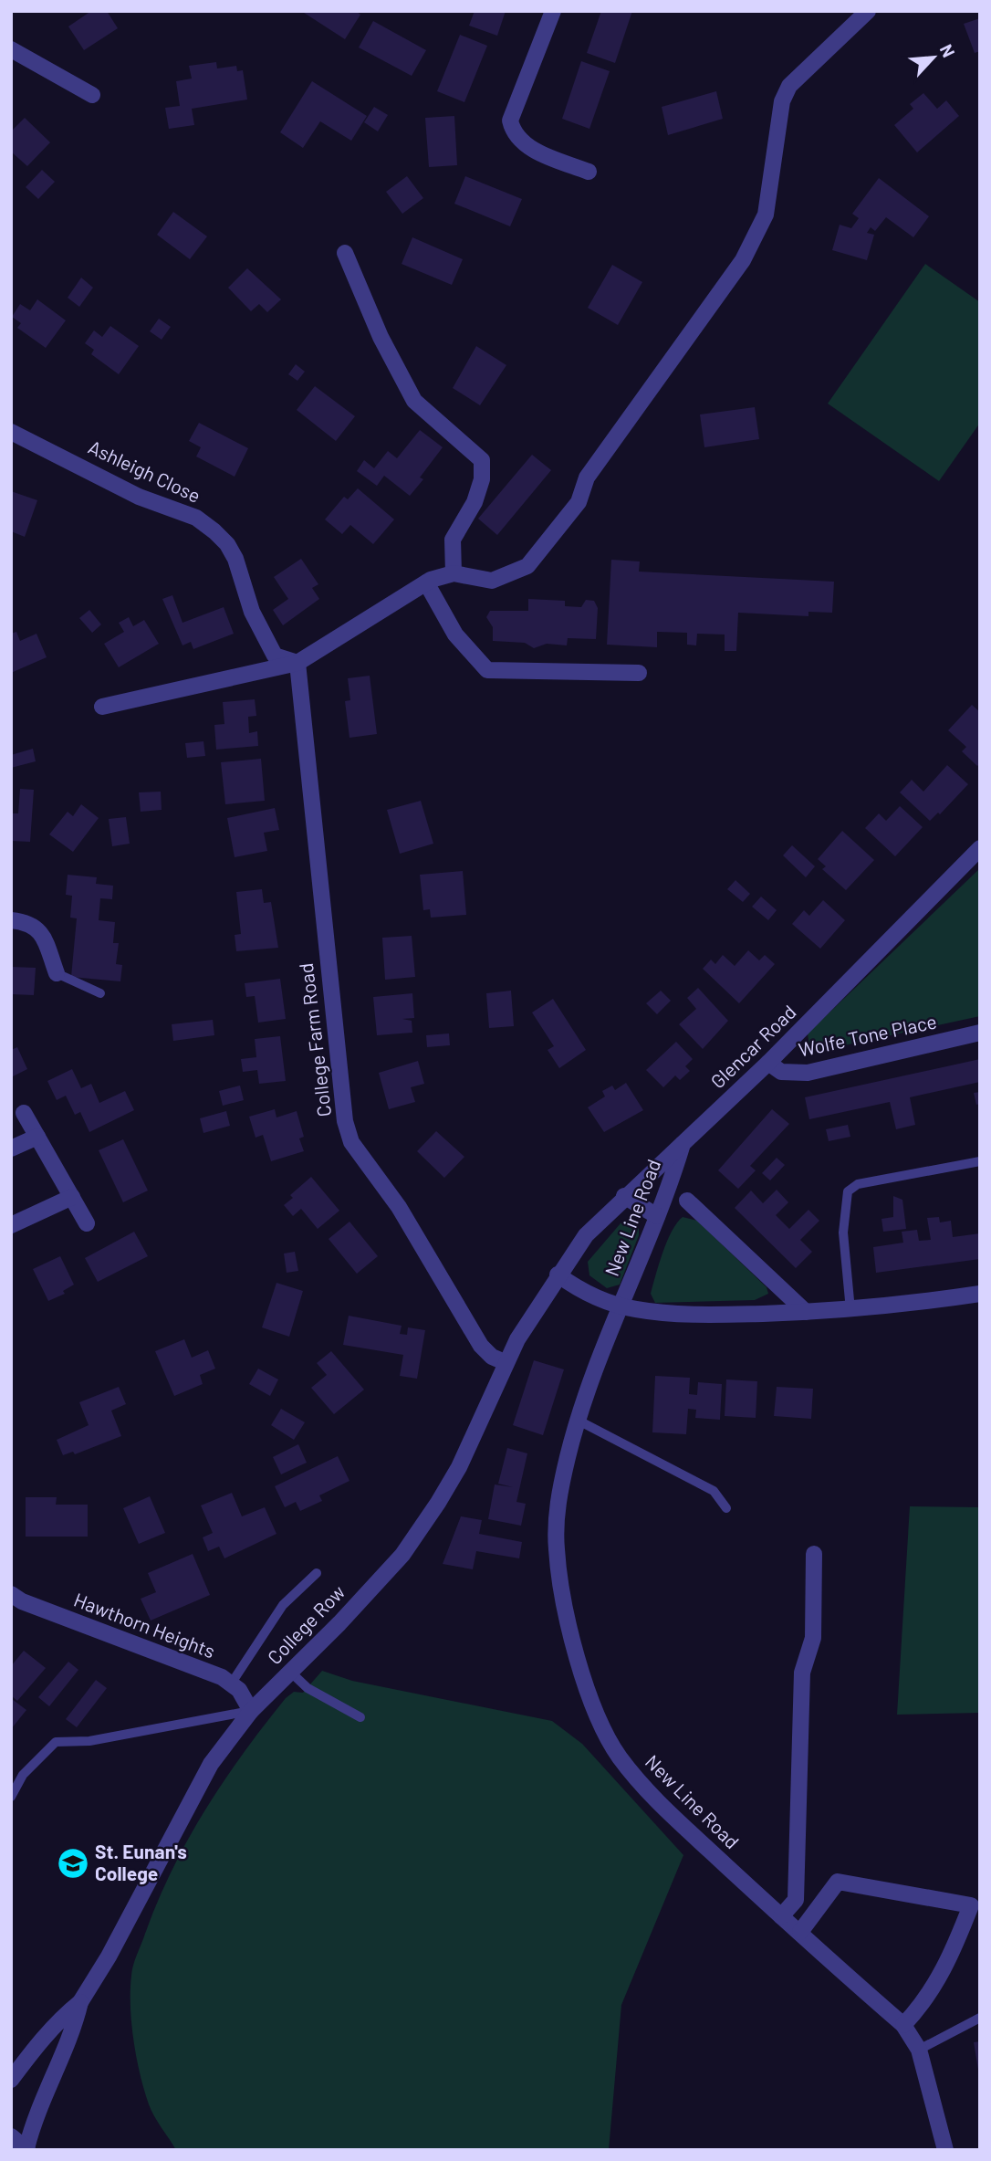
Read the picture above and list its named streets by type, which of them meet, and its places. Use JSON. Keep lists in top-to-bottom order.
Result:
{
  "streets": {
    "street": [
      "Ashleigh Close",
      "Wolfe Tone Place",
      "College Farm Road",
      "Glencar Road",
      "New Line Road",
      "College Row",
      "Hawthorn Heights"
    ]
  },
  "crossings": [
    ["Ashleigh Close", "College Farm Road"],
    ["Wolfe Tone Place", "Glencar Road"],
    ["College Farm Road", "College Row"],
    ["Glencar Road", "New Line Road"],
    ["Glencar Road", "College Row"],
    ["New Line Road", "College Row"]
  ],
  "places": {
    "school or university": ["St. Eunan's College"]
  },
  "north": "top right"
}
